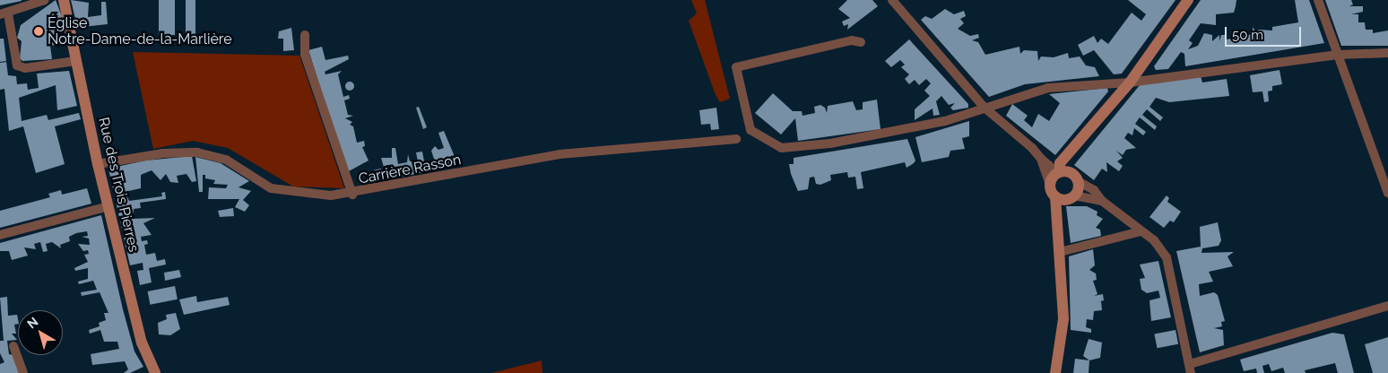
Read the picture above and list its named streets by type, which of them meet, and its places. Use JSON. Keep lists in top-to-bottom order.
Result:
{
  "streets": {
    "main road": ["Rue des Trois Pierres"],
    "street": ["Carrière Rasson"]
  },
  "crossings": [
    ["Carrière Rasson", "Rue des Trois Pierres"]
  ],
  "places": ["Église Notre-Dame-de-la-Marlière"],
  "scale_bar": "50 m",
  "north": "top left"
}
